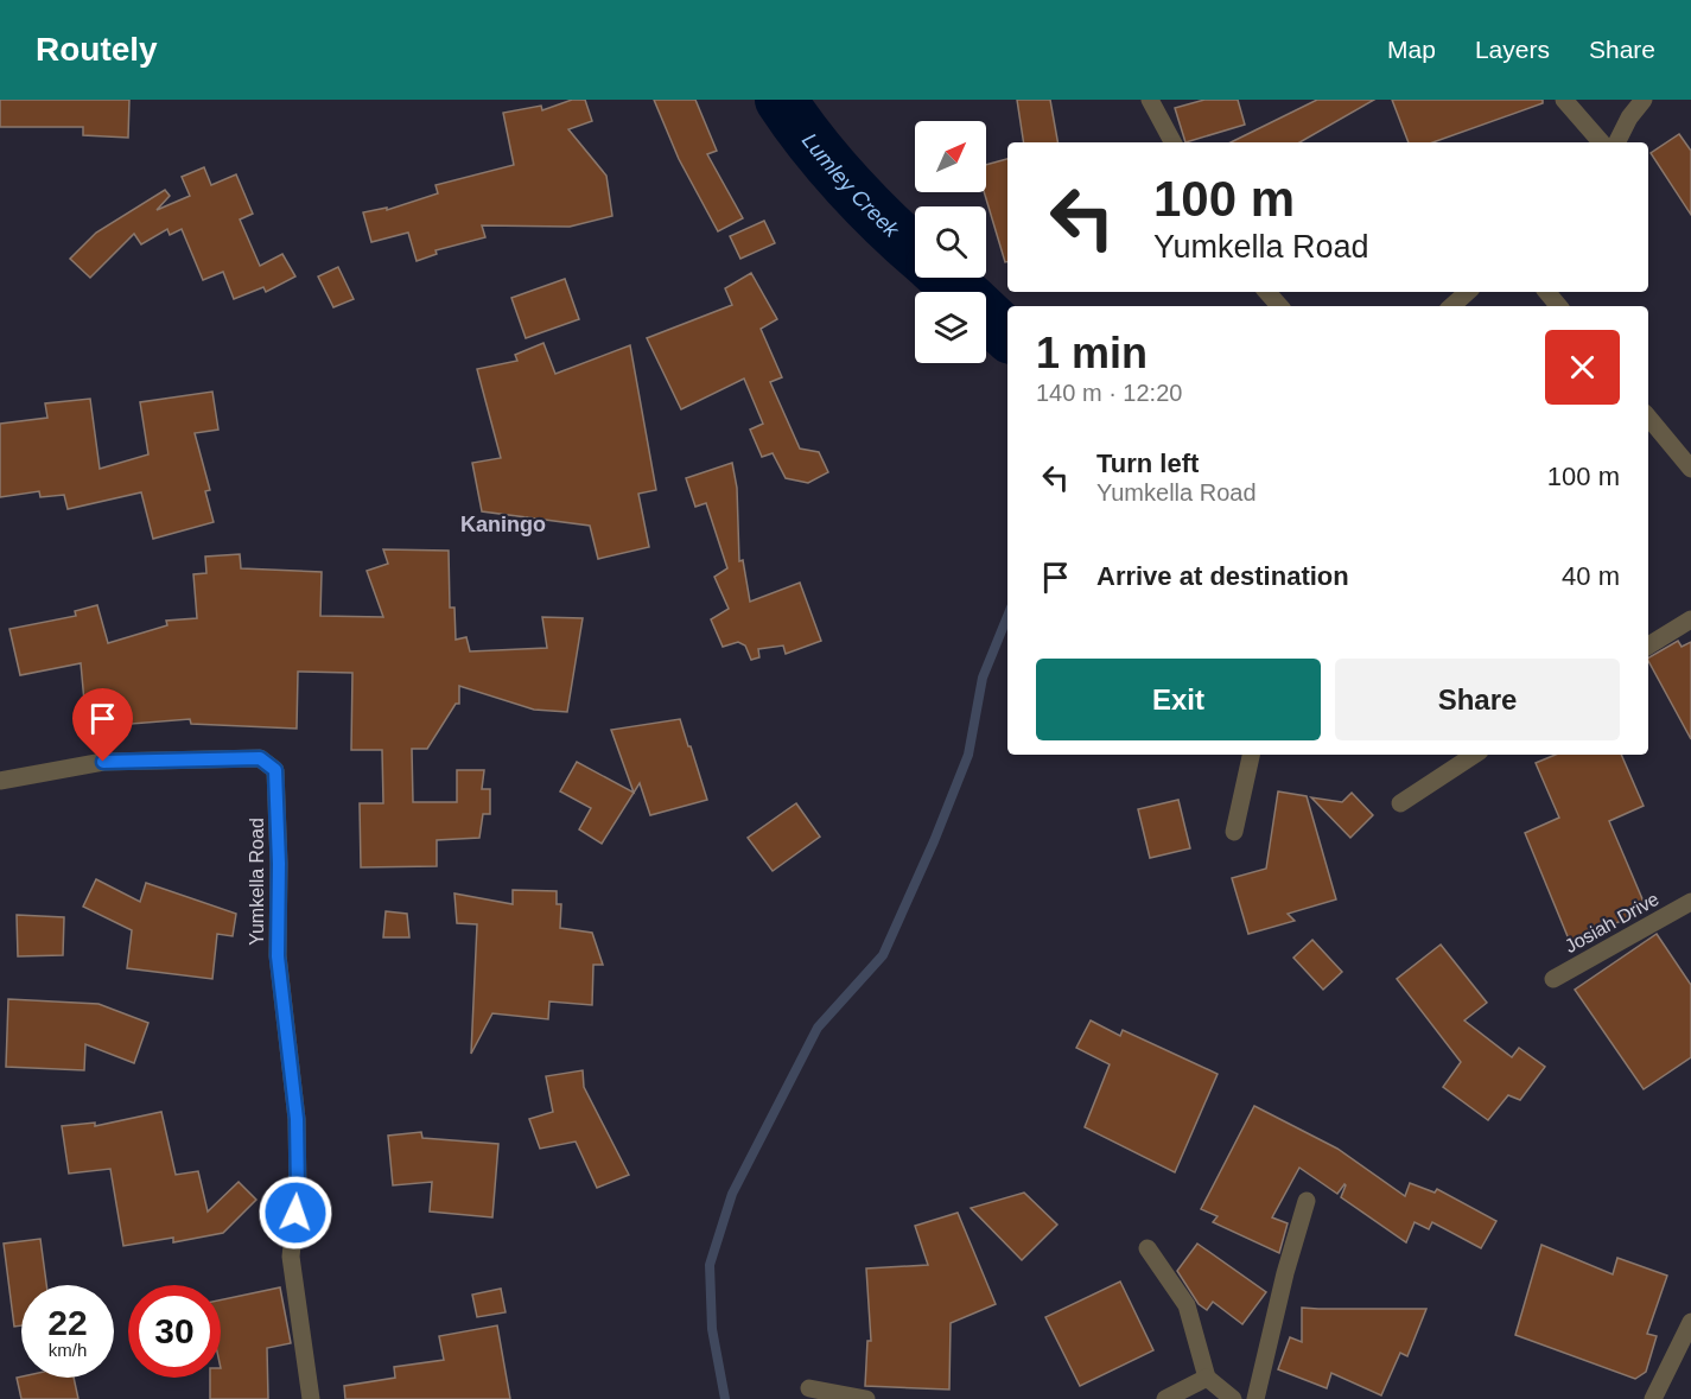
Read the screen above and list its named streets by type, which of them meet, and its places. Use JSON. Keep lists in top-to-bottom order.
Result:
{
  "streets": {
    "street": ["Yumkella Road", "Josiah Drive"]
  },
  "districts": ["Kaningo"],
  "water": ["Lumley Creek"],
  "north": "top right",
  "page": {
    "header": "Routely",
    "nav": ["Map", "Layers", "Share"],
    "turn": ["100 m", "Yumkella Road"],
    "heading": ["1 min", "140 m · 12:20"],
    "list": [
      {
        "name": "Turn left",
        "note": "Yumkella Road",
        "value": "100 m"
      },
      {
        "name": "Arrive at destination",
        "value": "40 m"
      }
    ],
    "buttons": ["Exit", "Share"],
    "speed": "22 km/h",
    "limit": "30"
  }
}
